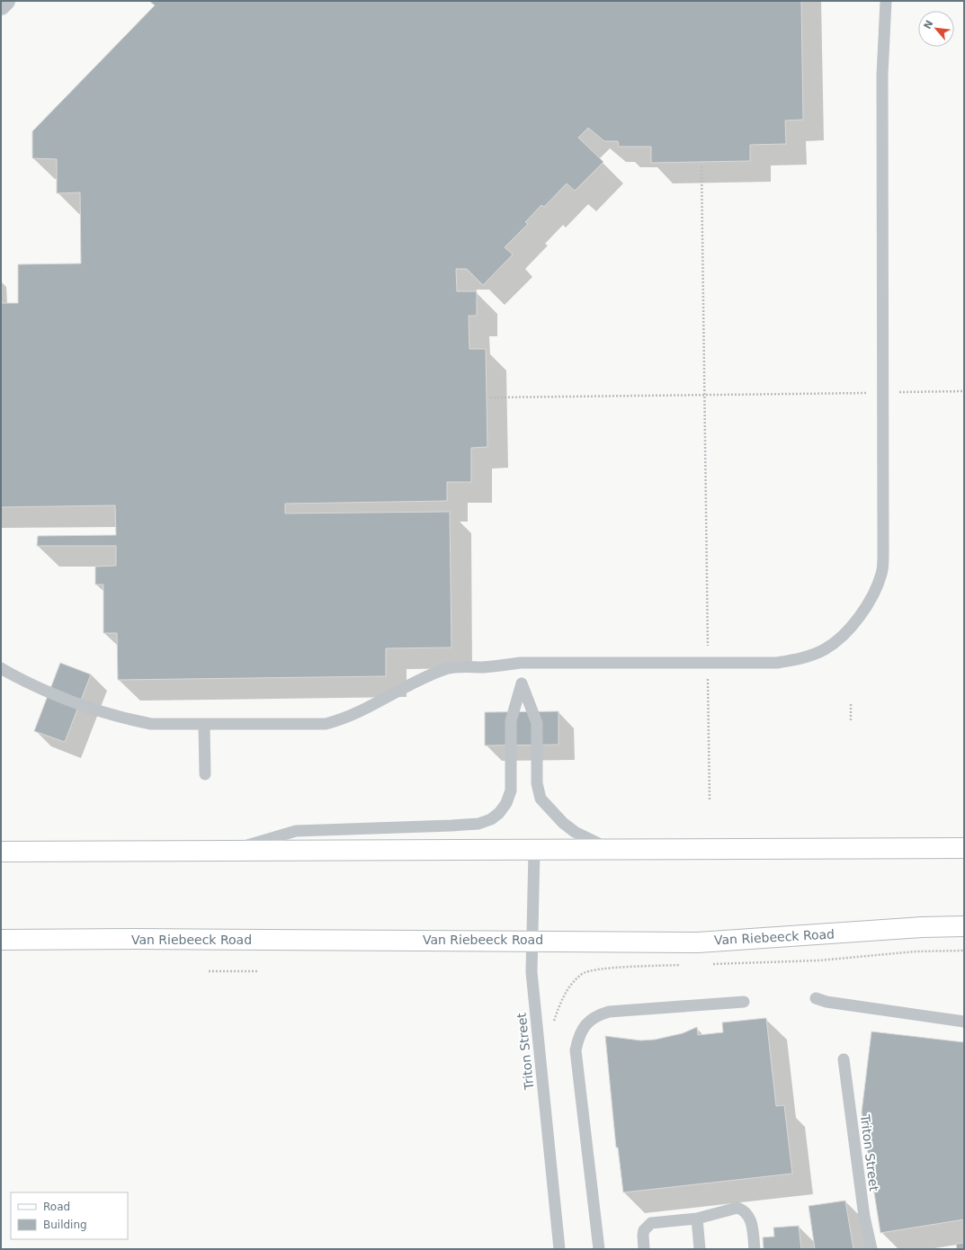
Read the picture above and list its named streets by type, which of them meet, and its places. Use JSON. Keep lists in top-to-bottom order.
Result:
{
  "streets": {
    "main road": ["Van Riebeeck Road"],
    "lane": ["Triton Street"]
  },
  "crossings": [
    ["Van Riebeeck Road", "Triton Street"]
  ],
  "legend": ["Road", "Building"],
  "north": "top left"
}
